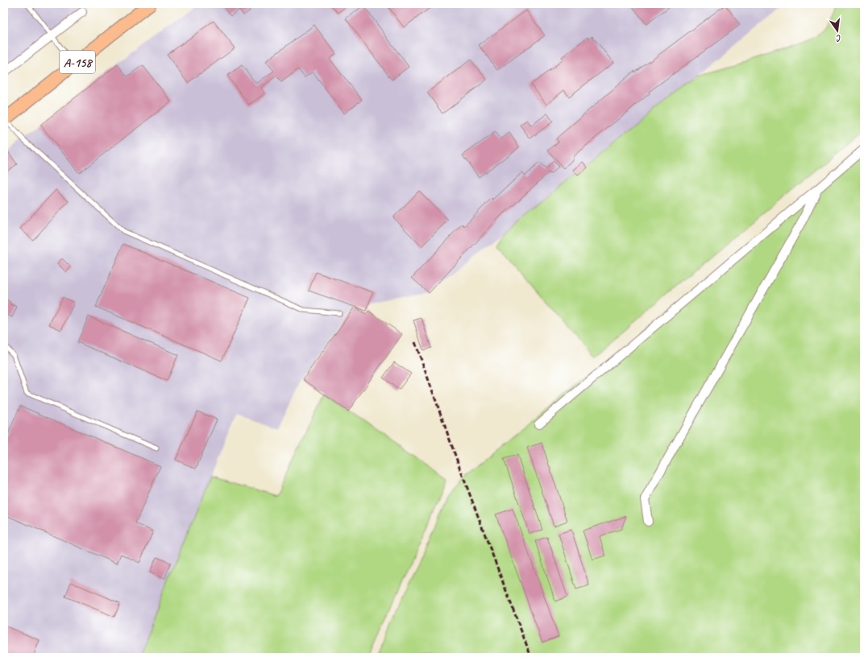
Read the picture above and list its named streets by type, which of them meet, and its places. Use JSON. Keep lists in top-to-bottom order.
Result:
{
  "streets": {
    "main road": ["А-158"]
  },
  "north": "bottom"
}
